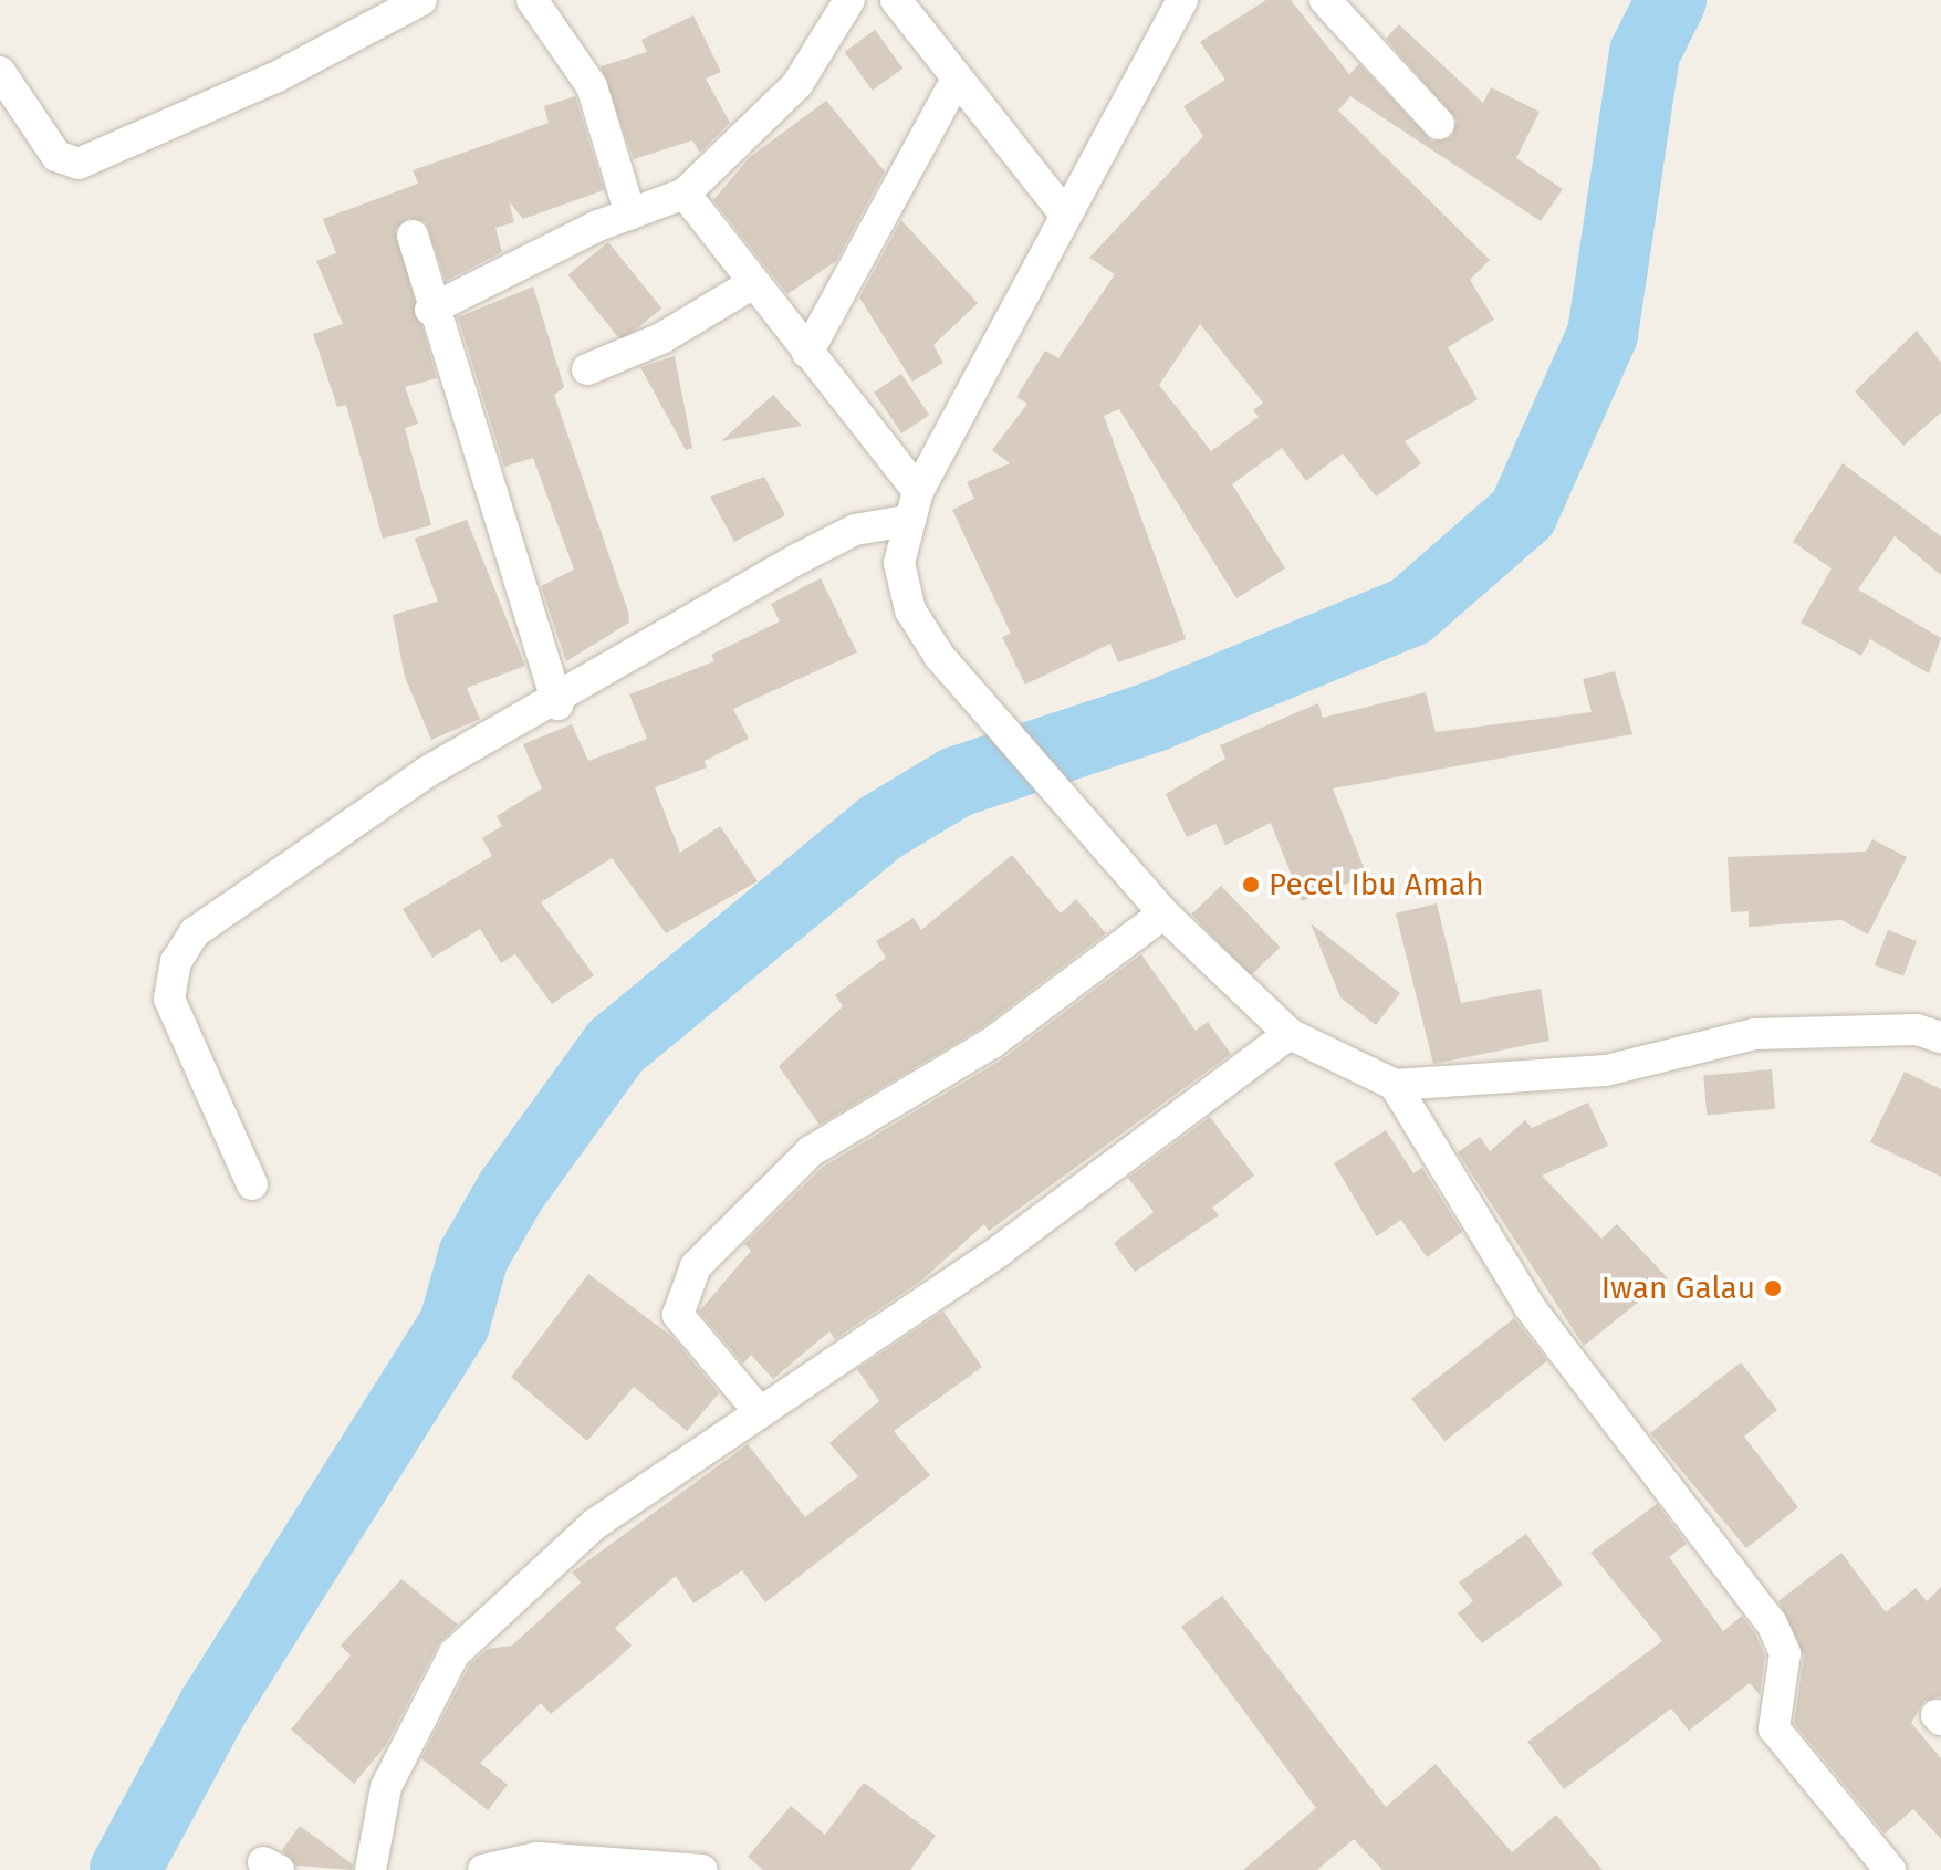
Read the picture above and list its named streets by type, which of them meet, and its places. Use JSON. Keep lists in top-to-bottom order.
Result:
{
  "places": ["Pecel Ibu Amah", "Iwan Galau"]
}
